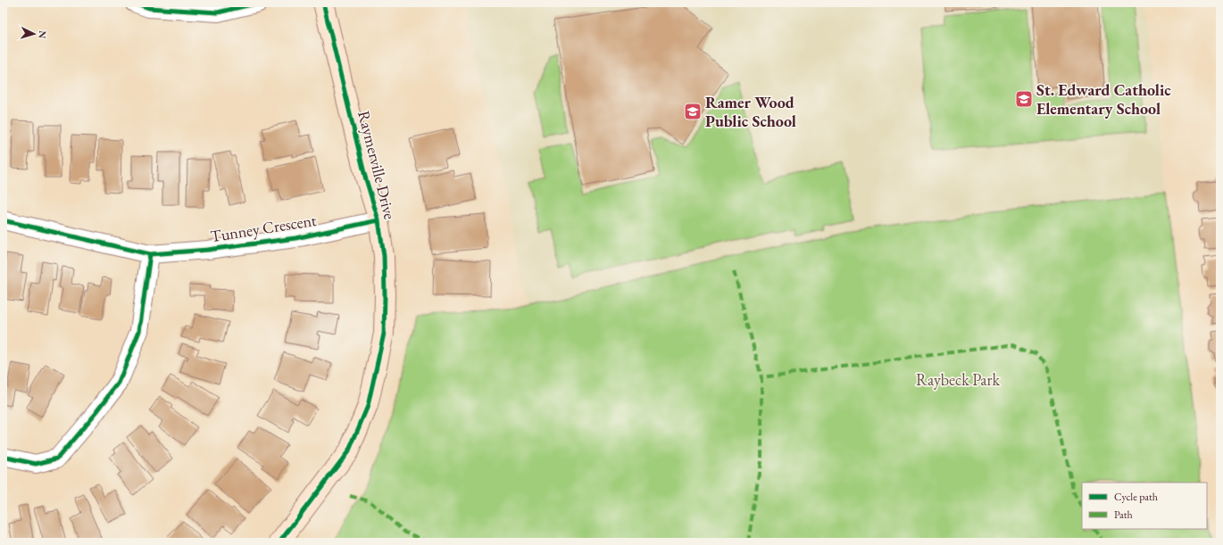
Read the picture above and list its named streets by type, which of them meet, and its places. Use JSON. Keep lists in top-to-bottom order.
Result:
{
  "streets": {
    "street": ["Raymerville Drive", "Tunney Crescent"]
  },
  "crossings": [
    ["Raymerville Drive", "Tunney Crescent"]
  ],
  "parks": ["Raybeck Park"],
  "places": {
    "school or university": ["St. Edward Catholic Elementary School", "Ramer Wood Public School"]
  },
  "legend": ["Cycle path", "Path"],
  "north": "right"
}
